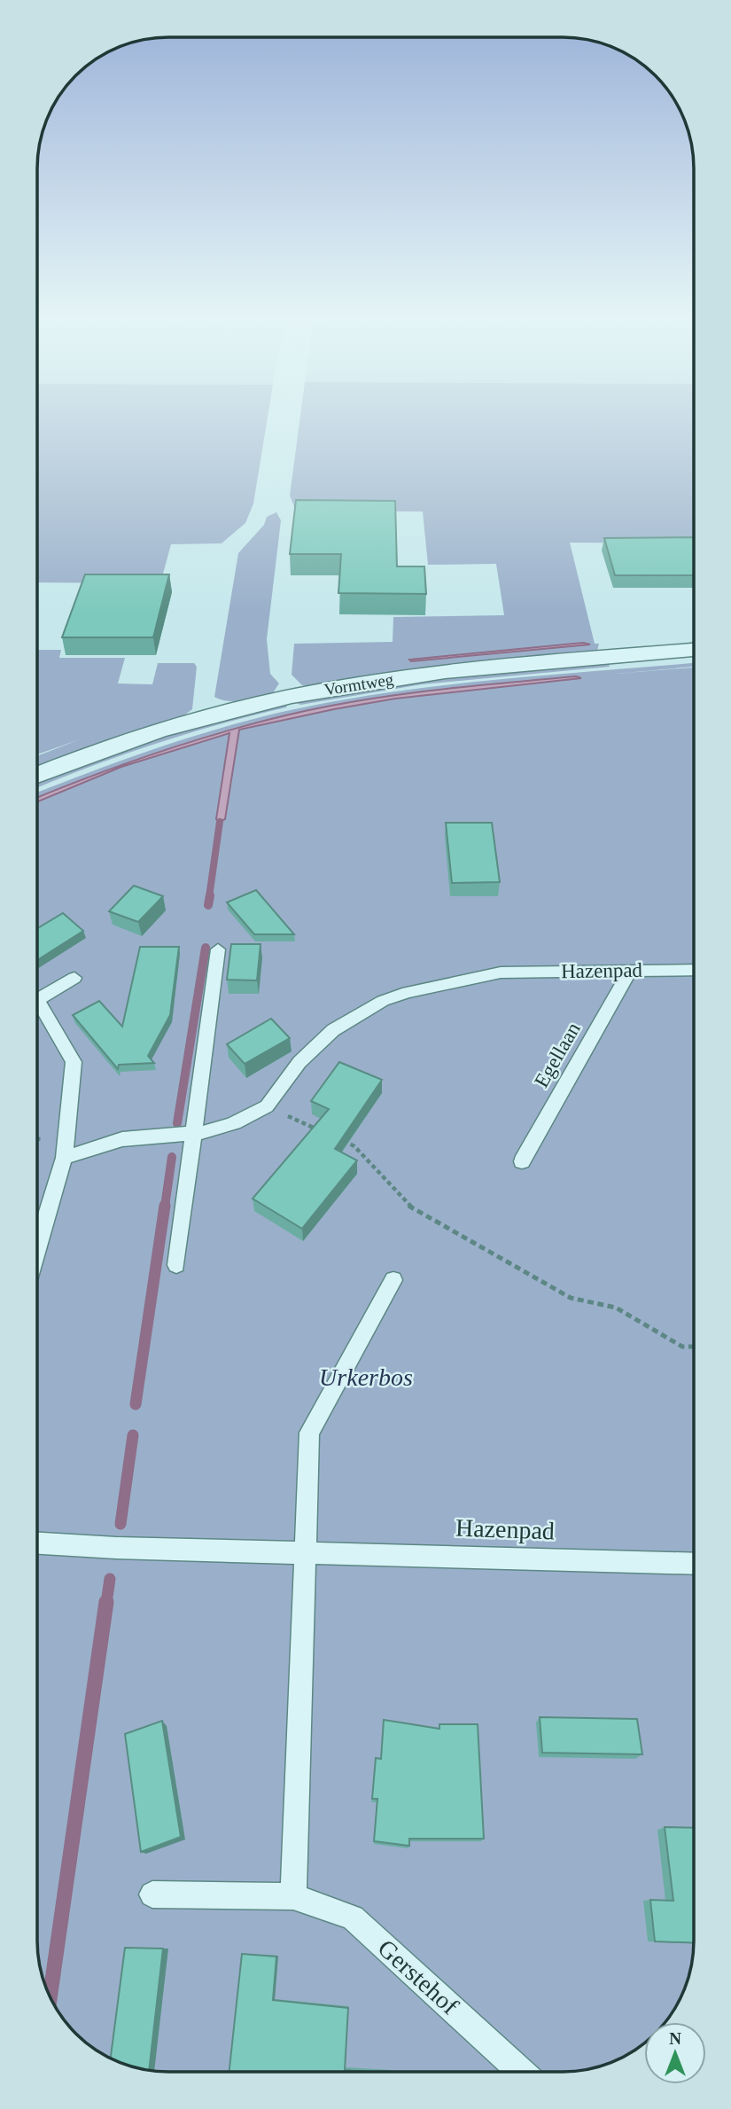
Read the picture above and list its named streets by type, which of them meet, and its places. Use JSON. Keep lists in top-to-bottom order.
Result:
{
  "streets": {
    "street": ["Vormtweg"],
    "lane": ["Hazenpad", "Egellaan", "Gerstehof"]
  },
  "crossings": [
    ["Hazenpad", "Egellaan"]
  ],
  "parks": ["Urkerbos"],
  "north": "top"
}
